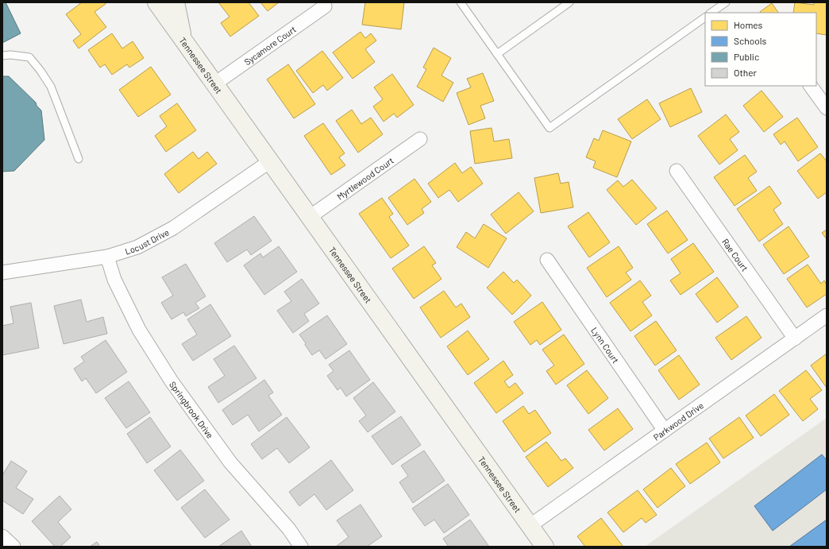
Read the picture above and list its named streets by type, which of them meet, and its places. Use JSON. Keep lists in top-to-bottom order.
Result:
{
  "streets": {
    "main road": ["Tennessee Street"],
    "street": [
      "Sycamore Court",
      "Myrtlewood Court",
      "Locust Drive",
      "Rae Court",
      "Lynn Court",
      "Springbrook Drive",
      "Parkwood Drive"
    ]
  },
  "crossings": [
    ["Sycamore Court", "Tennessee Street"],
    ["Tennessee Street", "Myrtlewood Court"],
    ["Tennessee Street", "Locust Drive"],
    ["Tennessee Street", "Parkwood Drive"],
    ["Locust Drive", "Springbrook Drive"],
    ["Rae Court", "Parkwood Drive"],
    ["Lynn Court", "Parkwood Drive"]
  ],
  "legend": [
    "Homes",
    "Schools",
    "Public",
    "Other"
  ]
}
